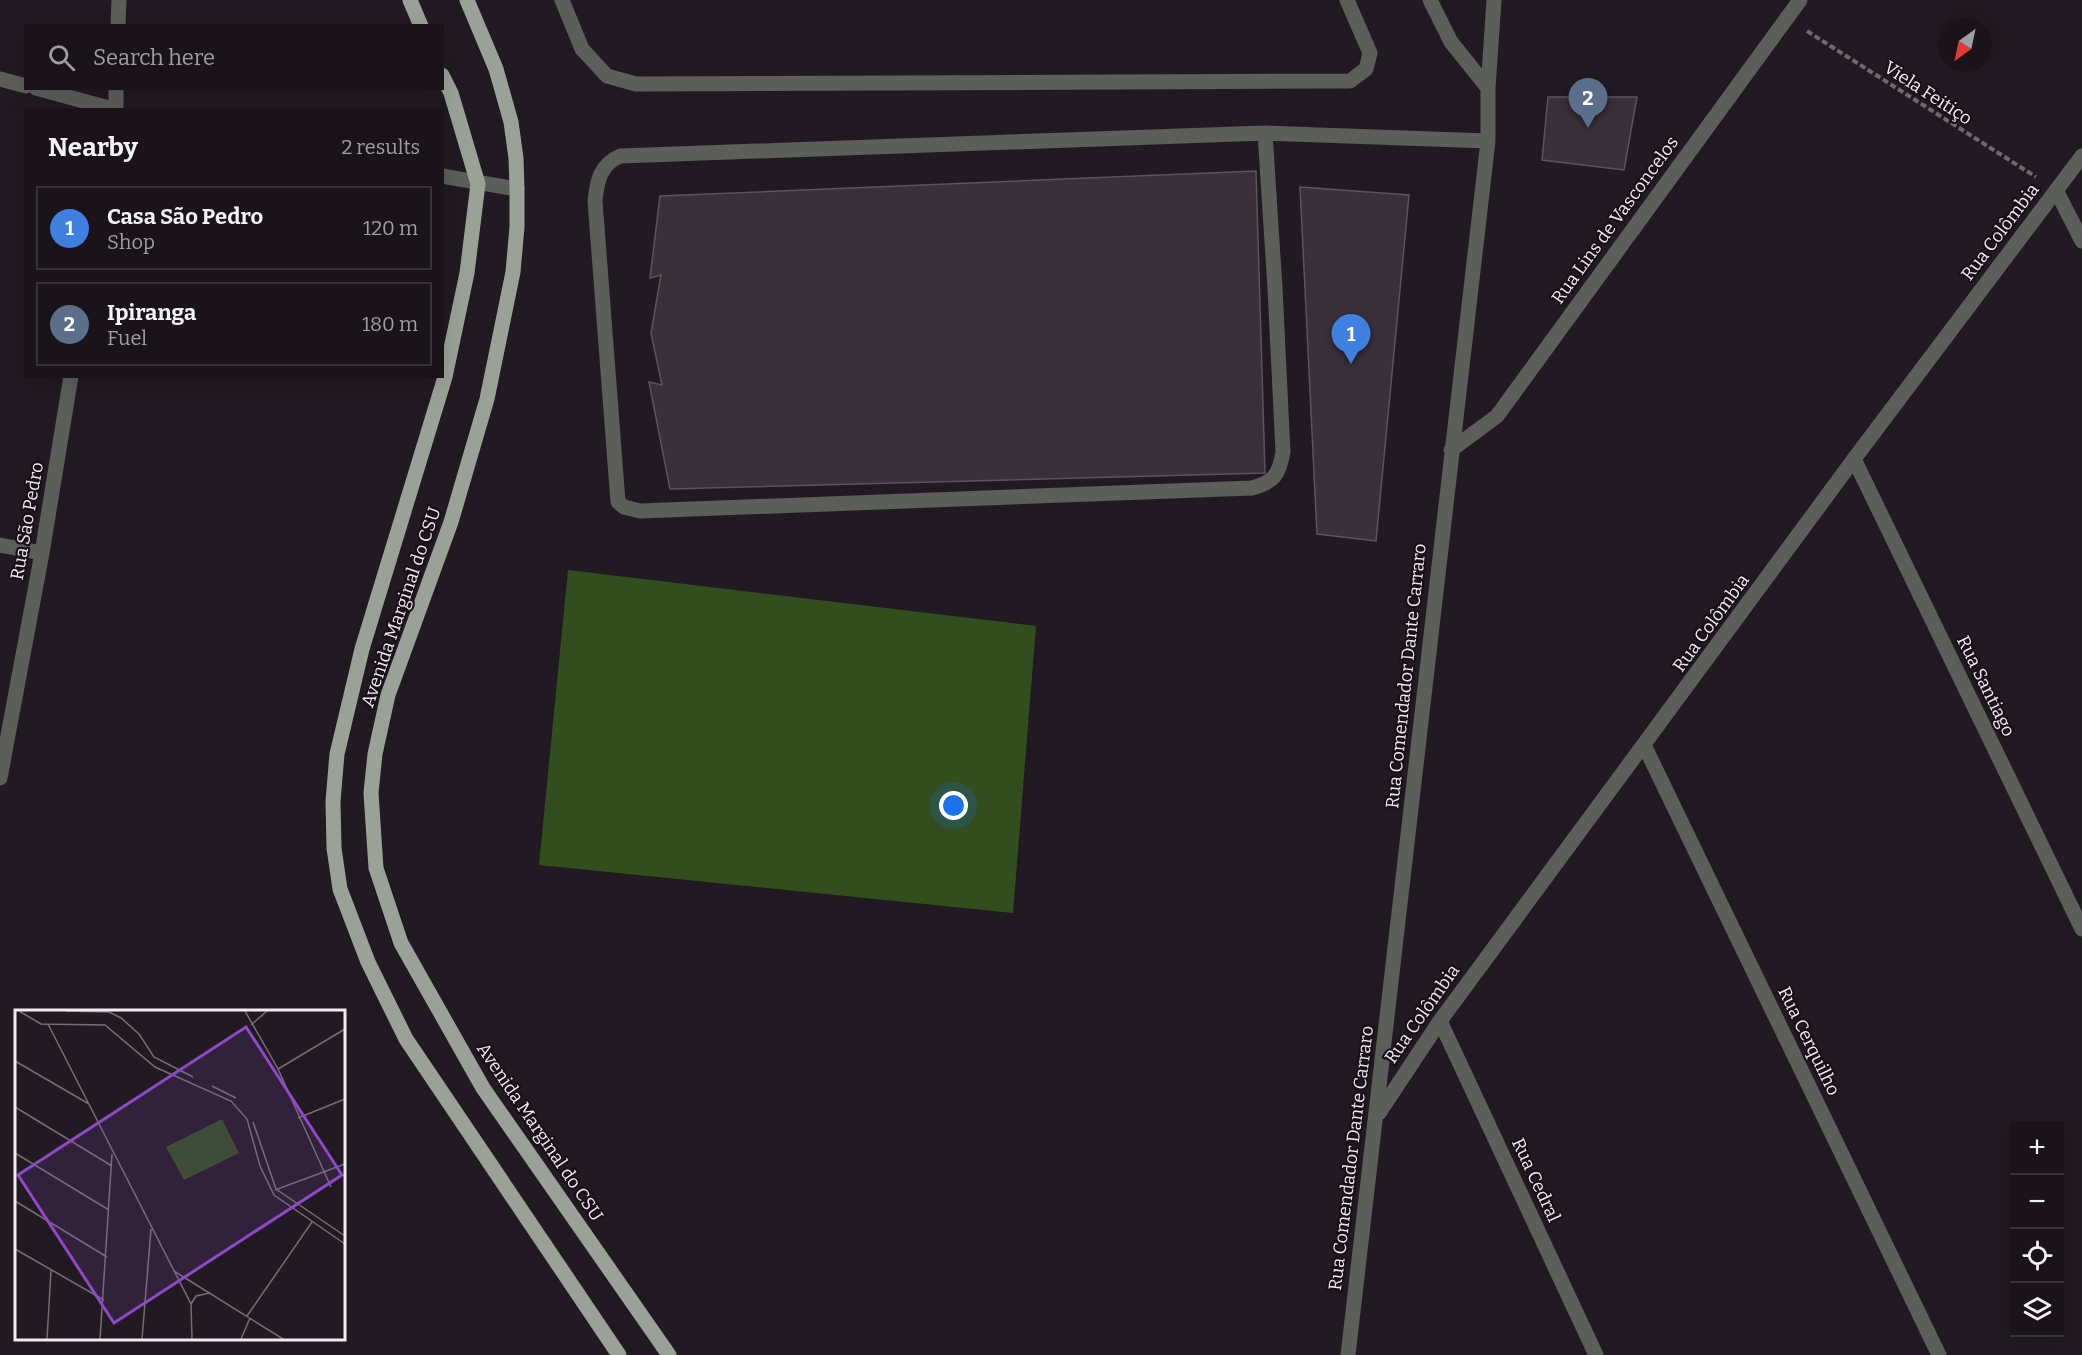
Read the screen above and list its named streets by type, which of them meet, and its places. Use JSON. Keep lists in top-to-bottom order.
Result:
{
  "streets": {
    "main road": ["Avenida Marginal do CSU"],
    "street": [
      "Rua Lins de Vasconcelos",
      "Rua Colômbia",
      "Rua São Pedro",
      "Rua Comendador Dante Carraro",
      "Rua Santiago",
      "Rua Cerquilho",
      "Rua Cedral"
    ],
    "path": ["Viela Feitiço"]
  },
  "crossings": [
    ["Viela Feitiço", "Rua Lins de Vasconcelos"],
    ["Viela Feitiço", "Rua Colômbia"],
    ["Rua Lins de Vasconcelos", "Rua Comendador Dante Carraro"],
    ["Rua Colômbia", "Rua Comendador Dante Carraro"],
    ["Rua Colômbia", "Rua Santiago"],
    ["Rua Colômbia", "Rua Cerquilho"],
    ["Rua Colômbia", "Rua Cedral"]
  ],
  "north": "bottom left",
  "page": {
    "search": "Search here",
    "pins": ["2", "1"],
    "heading": ["Nearby", "2 results"],
    "list": [
      {
        "mark": "1",
        "name": "Casa São Pedro",
        "note": "Shop",
        "value": "120 m"
      },
      {
        "mark": "2",
        "name": "Ipiranga",
        "note": "Fuel",
        "value": "180 m"
      }
    ],
    "map_buttons": ["+", "−"]
  }
}
